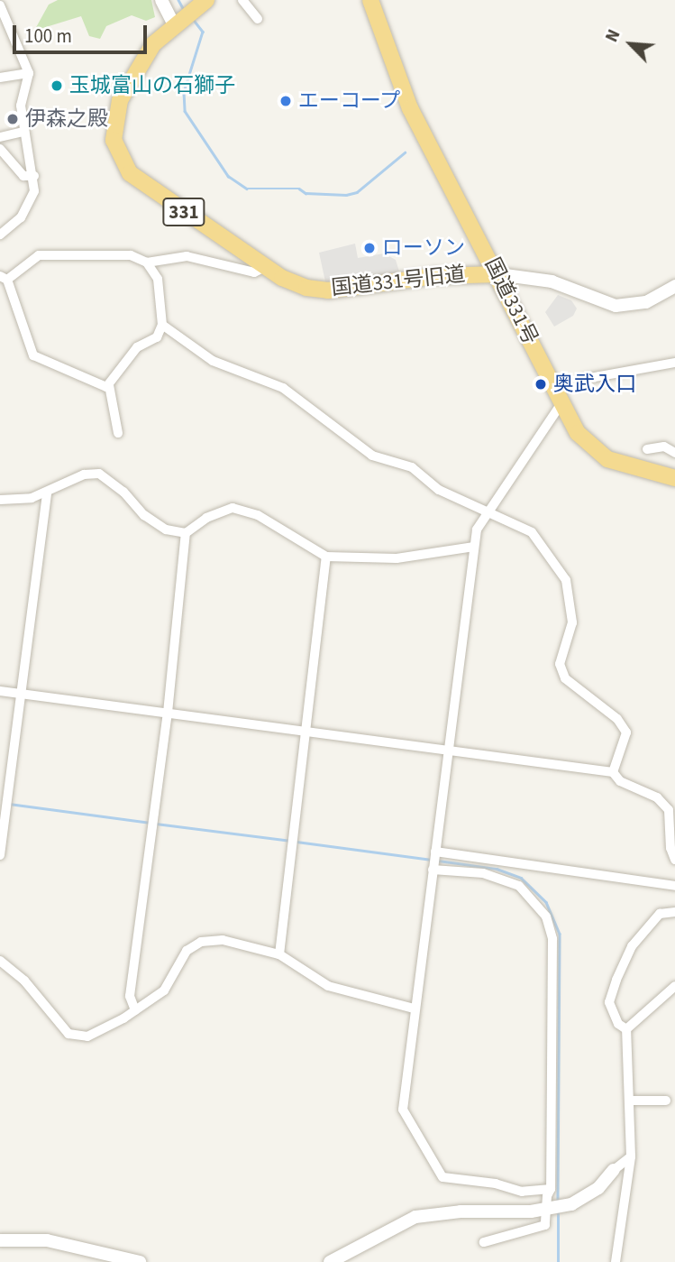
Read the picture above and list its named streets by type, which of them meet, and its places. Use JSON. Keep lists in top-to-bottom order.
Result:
{
  "streets": {
    "highway": ["331", "国道331号旧道", "国道331号"]
  },
  "crossings": [
    ["国道331号旧道", "国道331号"]
  ],
  "places": [
    "玉城富山の石獅子",
    "エーコープ",
    "伊森之殿",
    "ローソン",
    "奥武入口"
  ],
  "scale_bar": "100 m",
  "north": "top left"
}
